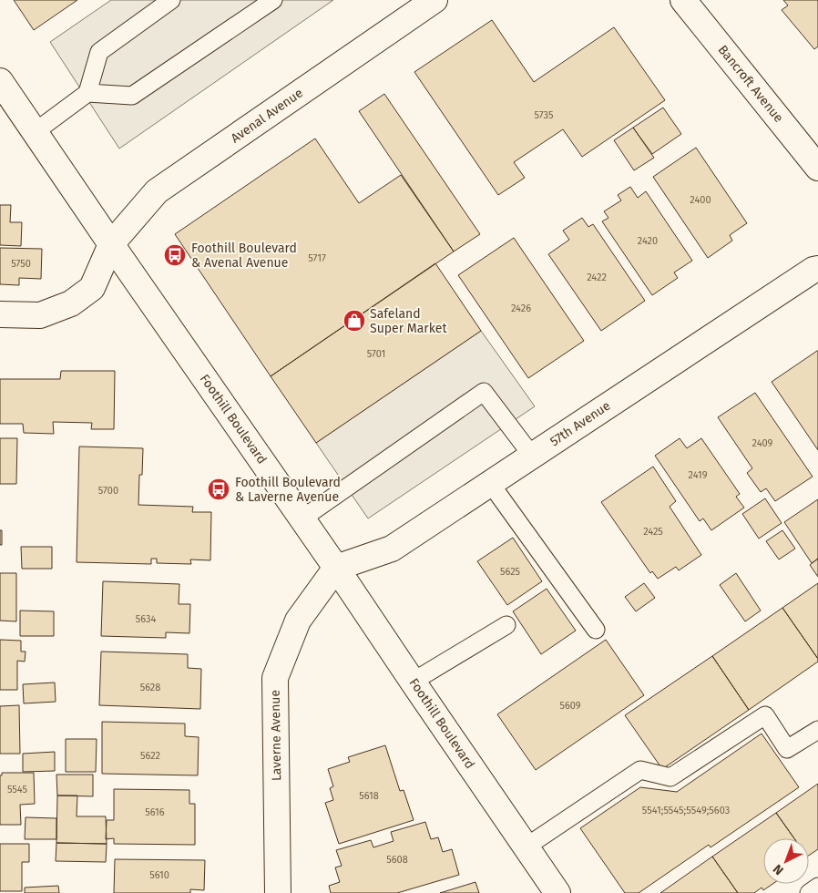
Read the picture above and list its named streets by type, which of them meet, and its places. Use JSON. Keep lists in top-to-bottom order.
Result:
{
  "streets": {
    "street": [
      "Bancroft Avenue",
      "Avenal Avenue",
      "Foothill Boulevard",
      "57th Avenue",
      "Laverne Avenue"
    ]
  },
  "crossings": [
    ["Avenal Avenue", "Foothill Boulevard"],
    ["Foothill Boulevard", "57th Avenue"],
    ["Foothill Boulevard", "Laverne Avenue"],
    ["57th Avenue", "Laverne Avenue"]
  ],
  "places": {
    "bus stop": ["Foothill Boulevard & Avenal Avenue", "Foothill Boulevard & Laverne Avenue"],
    "shop": ["Safeland Super Market"]
  },
  "house_numbers": [
    "5735",
    "2400",
    "2420",
    "5717",
    "5750",
    "2422",
    "2426",
    "5701",
    "2409",
    "2419",
    "5700",
    "2425",
    "5625",
    "5634",
    "5628",
    "5609",
    "5622",
    "5545",
    "5618",
    "5541;5545;5549;5603",
    "5616",
    "5608",
    "5610"
  ],
  "north": "bottom left"
}
